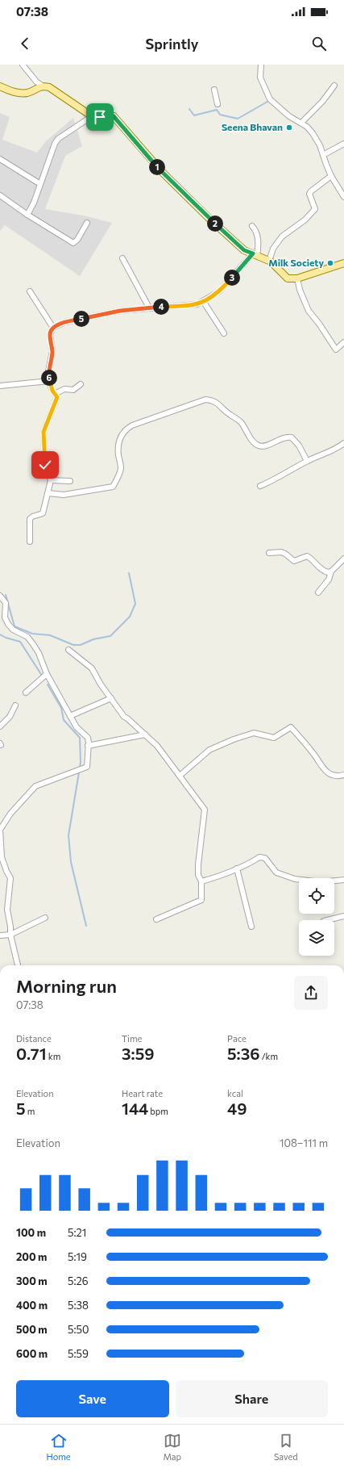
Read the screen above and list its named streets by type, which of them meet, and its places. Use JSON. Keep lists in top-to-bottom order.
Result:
{
  "places": ["Seena Bhavan", "Milk Society"],
  "page": {
    "status": "07:38",
    "header": "Sprintly",
    "pins": [
      "1",
      "2",
      "3",
      "4",
      "5",
      "6"
    ],
    "heading": ["Morning run", "07:38"],
    "stats": [
      ["Distance", "0.71 km"],
      ["Time", "3:59"],
      ["Pace", "5:36 /km"],
      ["Elevation", "5 m"],
      ["Heart rate", "144 bpm"],
      ["kcal", "49"]
    ],
    "chart": ["Elevation", "108–111 m"],
    "list": [
      {
        "name": "100 m",
        "note": "5:21"
      },
      {
        "name": "200 m",
        "note": "5:19"
      },
      {
        "name": "300 m",
        "note": "5:26"
      },
      {
        "name": "400 m",
        "note": "5:38"
      },
      {
        "name": "500 m",
        "note": "5:50"
      },
      {
        "name": "600 m",
        "note": "5:59"
      }
    ],
    "buttons": ["Save", "Share"],
    "tabs": ["Home", "Map", "Saved"]
  }
}
